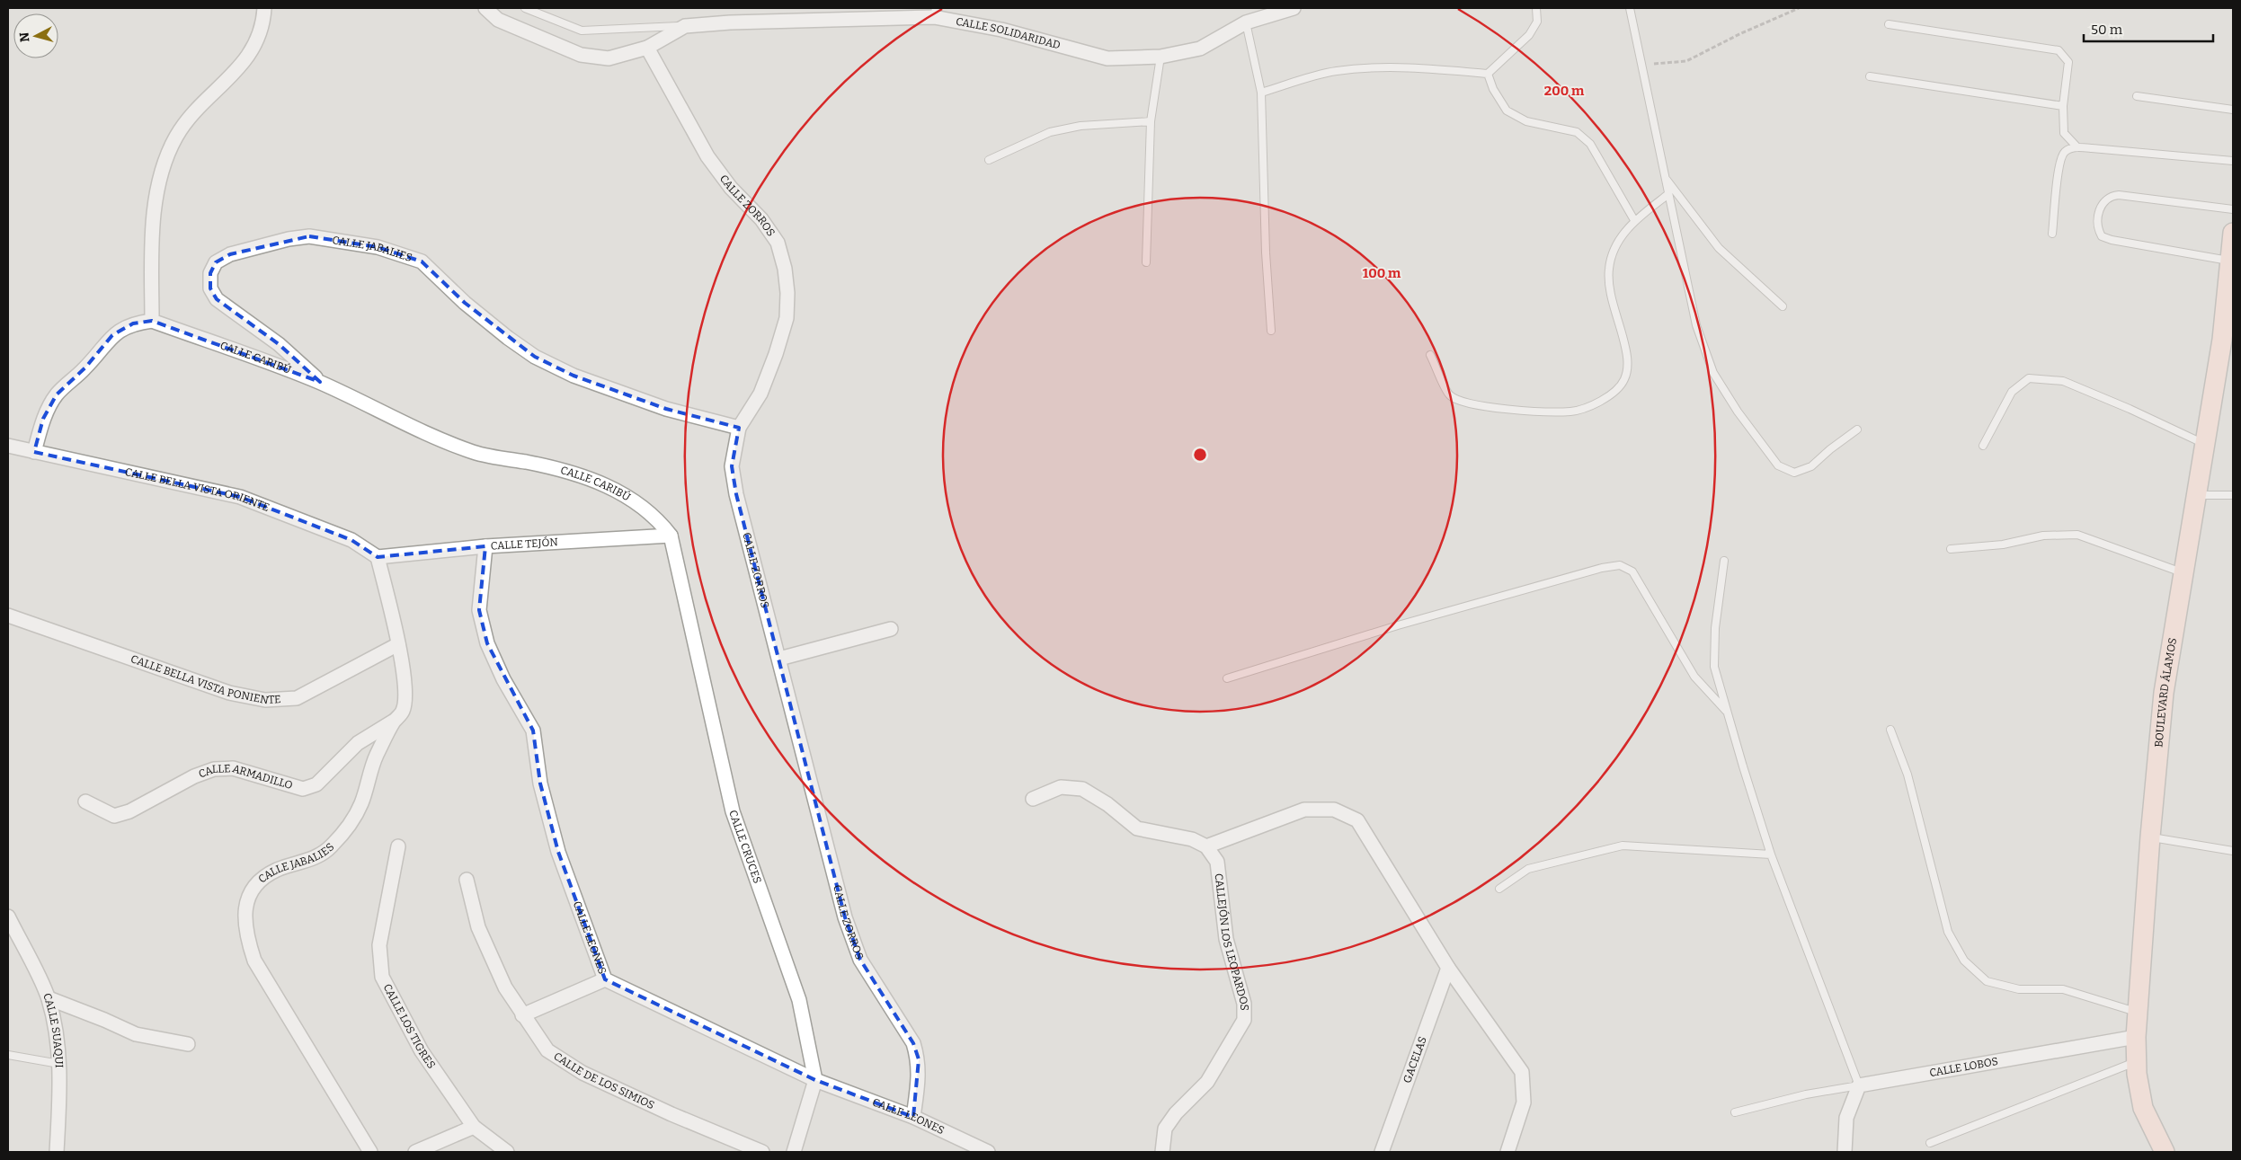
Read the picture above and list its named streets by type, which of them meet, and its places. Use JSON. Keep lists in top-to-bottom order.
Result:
{
  "streets": {
    "main road": ["BOULEVARD ÁLAMOS"],
    "street": [
      "CALLE SOLIDARIDAD",
      "CALLE ZORROS",
      "CALLE JABALIES",
      "CALLE CARIBÚ",
      "CALLE BELLA VISTA ORIENTE",
      "CALLE TEJÓN",
      "CALLE BELLA VISTA PONIENTE",
      "CALLE ARMADILLO",
      "CALLE CRUCES",
      "CALLE LEONES",
      "CALLEJÓN LOS LEOPARDOS",
      "CALLE LOS TIGRES",
      "CALLE SUAQUI",
      "GACELAS",
      "CALLE LOBOS",
      "CALLE DE LOS SIMIOS"
    ]
  },
  "crossings": [
    ["CALLE ZORROS", "CALLE JABALIES"],
    ["CALLE ZORROS", "CALLE LEONES"],
    ["CALLE JABALIES", "CALLE CARIBÚ"],
    ["CALLE JABALIES", "CALLE BELLA VISTA ORIENTE"],
    ["CALLE JABALIES", "CALLE TEJÓN"],
    ["CALLE JABALIES", "CALLE BELLA VISTA PONIENTE"],
    ["CALLE JABALIES", "CALLE ARMADILLO"],
    ["CALLE CARIBÚ", "CALLE TEJÓN"],
    ["CALLE CARIBÚ", "CALLE CRUCES"],
    ["CALLE BELLA VISTA ORIENTE", "CALLE TEJÓN"],
    ["CALLE TEJÓN", "CALLE CRUCES"],
    ["CALLE TEJÓN", "CALLE LEONES"],
    ["BOULEVARD ÁLAMOS", "CALLE LOBOS"],
    ["CALLE CRUCES", "CALLE LEONES"]
  ],
  "scale_bar": "50 m",
  "north": "left",
  "rings": ["200 m", "100 m"]
}
